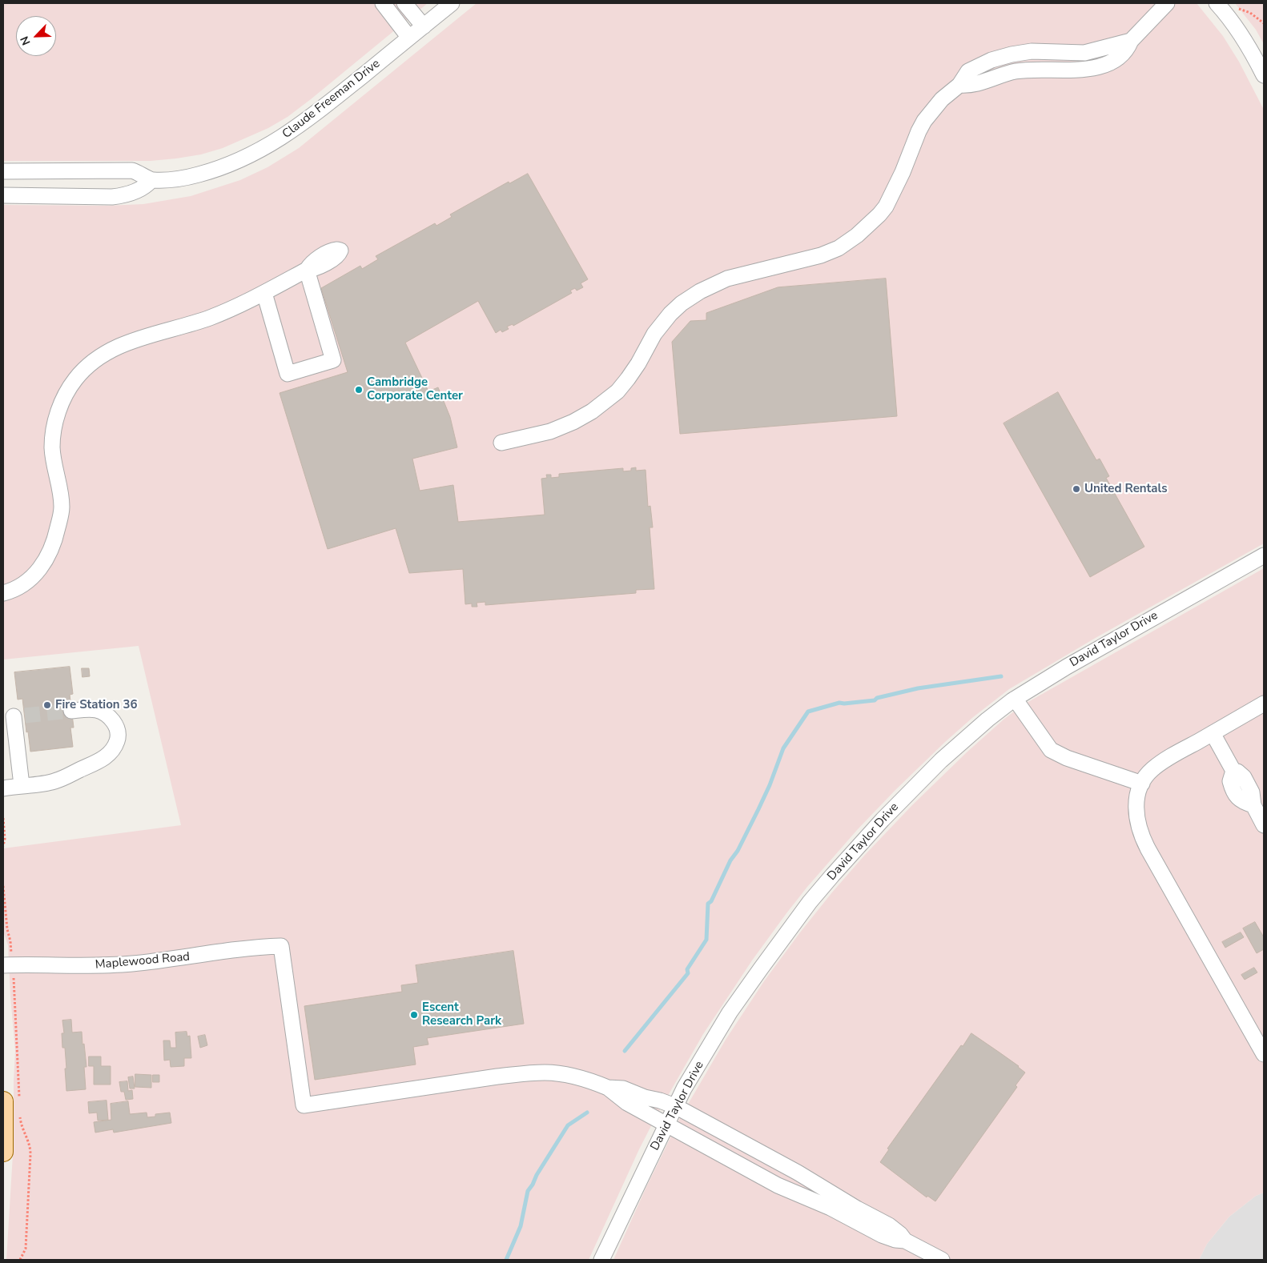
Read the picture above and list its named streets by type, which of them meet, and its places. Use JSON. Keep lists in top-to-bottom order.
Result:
{
  "streets": {
    "street": ["Claude Freeman Drive", "David Taylor Drive", "Maplewood Road"]
  },
  "places": [
    "Cambridge Corporate Center",
    "United Rentals",
    "Fire Station 36",
    "Escent Research Park"
  ],
  "north": "bottom left"
}
